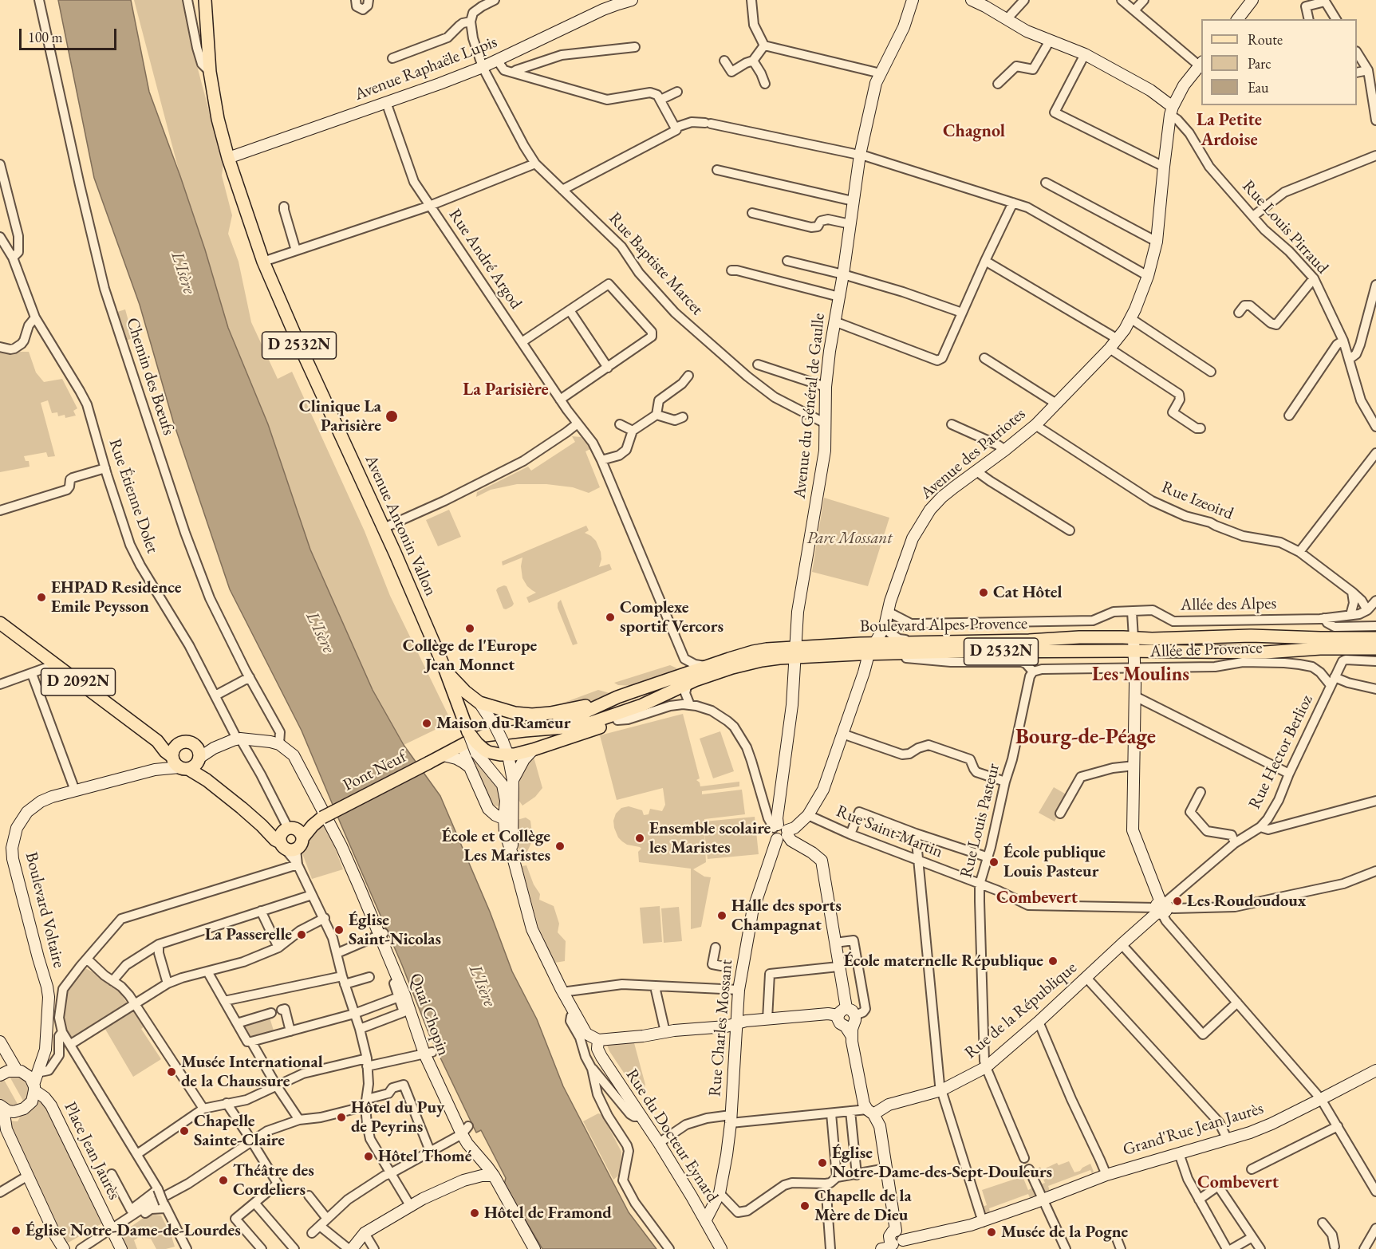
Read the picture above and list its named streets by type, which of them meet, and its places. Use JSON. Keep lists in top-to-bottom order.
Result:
{
  "streets": {
    "main road": [
      "Avenue Raphaële Lupis",
      "D 2532N",
      "Avenue du Général de Gaulle",
      "Avenue des Patriotes",
      "Avenue Antonin Vallon",
      "Boulevard Alpes-Provence",
      "D 2092N",
      "Pont Neuf",
      "Boulevard Voltaire",
      "Rue de la République",
      "Quai Chopin",
      "Rue Charles Mossant",
      "Grand'Rue Jean Jaurès",
      "Rue du Docteur Eynard",
      "Place Jean Jaurès"
    ],
    "street": [
      "Rue Louis Pirraud",
      "Rue André Argod",
      "Rue Baptiste Marcet",
      "Chemin des Bœufs",
      "Rue Étienne Dolet",
      "Rue Izeoird",
      "Allée des Alpes",
      "Allée de Provence",
      "Rue Hector Berlioz",
      "Rue Louis Pasteur",
      "Rue Saint-Martin"
    ]
  },
  "crossings": [
    ["Avenue Raphaële Lupis", "Rue André Argod"],
    ["Avenue Raphaële Lupis", "Rue Baptiste Marcet"],
    ["Avenue Raphaële Lupis", "D 2532N"],
    ["Avenue Raphaële Lupis", "Avenue Antonin Vallon"],
    ["Rue Louis Pirraud", "Avenue des Patriotes"],
    ["Rue Baptiste Marcet", "Avenue du Général de Gaulle"],
    ["D 2532N", "Avenue Antonin Vallon"],
    ["D 2532N", "Boulevard Alpes-Provence"],
    ["Chemin des Bœufs", "Quai Chopin"],
    ["Avenue du Général de Gaulle", "Avenue des Patriotes"],
    ["Avenue du Général de Gaulle", "Boulevard Alpes-Provence"],
    ["Avenue du Général de Gaulle", "Rue Charles Mossant"],
    ["Avenue des Patriotes", "Rue Izeoird"],
    ["Avenue des Patriotes", "Allée des Alpes"],
    ["Avenue des Patriotes", "Boulevard Alpes-Provence"],
    ["Avenue des Patriotes", "Rue Saint-Martin"],
    ["Avenue des Patriotes", "Rue Charles Mossant"],
    ["Rue Étienne Dolet", "D 2092N"],
    ["Rue Étienne Dolet", "Pont Neuf"],
    ["Rue Étienne Dolet", "Boulevard Voltaire"],
    ["Boulevard Alpes-Provence", "Pont Neuf"],
    ["Allée de Provence", "Rue Hector Berlioz"],
    ["Allée de Provence", "Rue Louis Pasteur"],
    ["D 2092N", "Pont Neuf"],
    ["D 2092N", "Boulevard Voltaire"],
    ["Rue Hector Berlioz", "Rue Saint-Martin"],
    ["Rue Hector Berlioz", "Rue de la République"],
    ["Rue Louis Pasteur", "Rue Saint-Martin"],
    ["Rue Louis Pasteur", "Rue de la République"],
    ["Rue Saint-Martin", "Rue de la République"],
    ["Boulevard Voltaire", "Place Jean Jaurès"],
    ["Rue Charles Mossant", "Rue du Docteur Eynard"]
  ],
  "districts": [
    "La Petite Ardoise",
    "Chagnol",
    "La Parisière",
    "Les Moulins",
    "Bourg-de-Péage",
    "Combevert",
    "Combevert"
  ],
  "water": ["L'Isère"],
  "parks": ["Parc Mossant"],
  "places": [
    "Clinique La Parisière",
    "Cat Hôtel",
    "EHPAD Residence Emile Peysson",
    "Complexe sportif Vercors",
    "Collège de l'Europe Jean Monnet",
    "Maison du Rameur",
    "Ensemble scolaire les Maristes",
    "École et Collège Les Maristes",
    "École publique Louis Pasteur",
    "Les Roudoudoux",
    "Halle des sports Champagnat",
    "Église Saint-Nicolas",
    "La Passerelle",
    "École maternelle République",
    "Musée International de la Chaussure",
    "Hôtel du Puy de Peyrins",
    "Chapelle Sainte-Claire",
    "Hôtel Thomé",
    "Église Notre-Dame-des-Sept-Douleurs",
    "Théâtre des Cordeliers",
    "Chapelle de la Mère de Dieu",
    "Hôtel de Framond",
    "Église Notre-Dame-de-Lourdes",
    "Musée de la Pogne"
  ],
  "legend": ["Route", "Parc", "Eau"],
  "scale_bar": "100 m"
}
